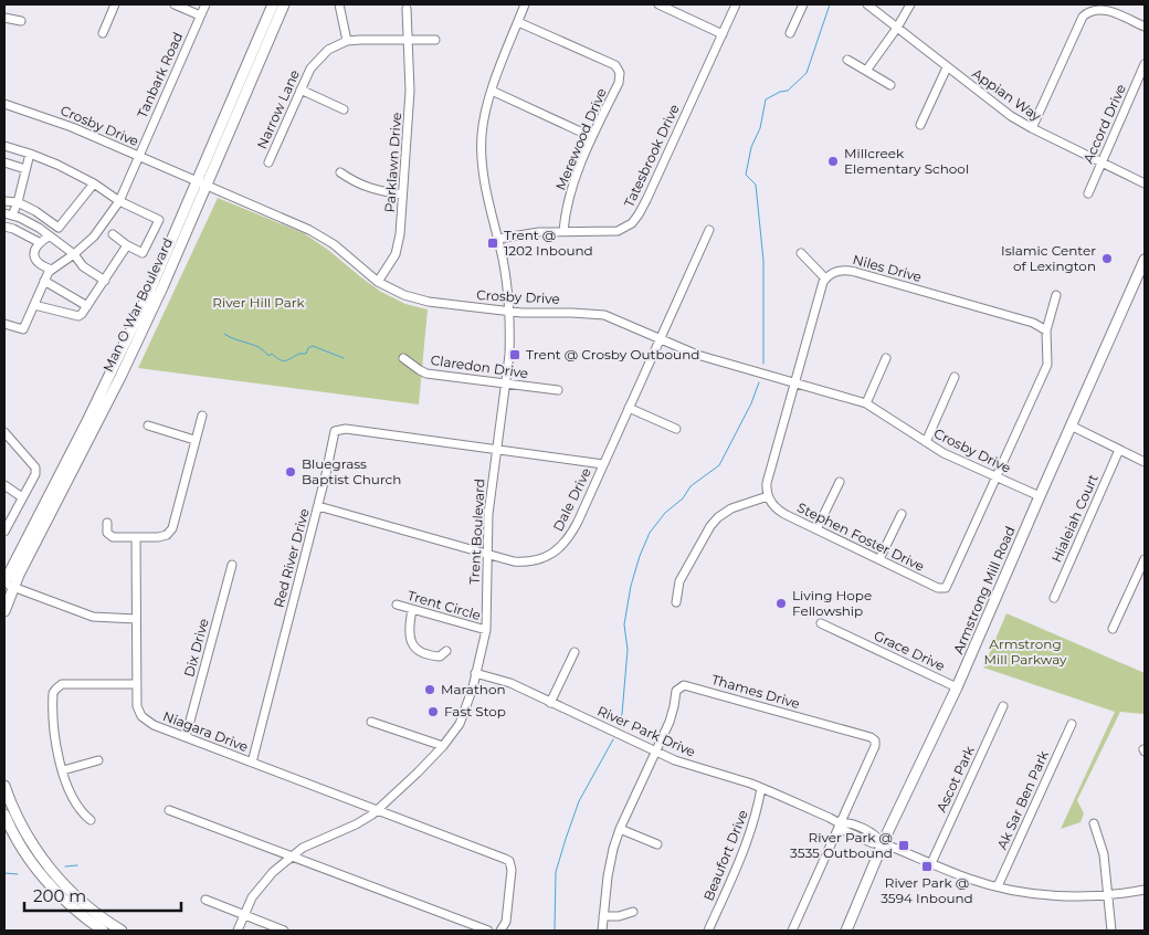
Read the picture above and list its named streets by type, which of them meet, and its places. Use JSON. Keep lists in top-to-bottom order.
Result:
{
  "streets": {
    "main road": ["Man O War Boulevard", "Armstrong Mill Road"],
    "street": [
      "Tanbark Road",
      "Appian Way",
      "Narrow Lane",
      "Accord Drive",
      "Crosby Drive",
      "Merewood Drive",
      "Tatesbrook Drive",
      "Parklawn Drive",
      "Niles Drive",
      "Claredon Drive",
      "Dale Drive",
      "Hialeiah Court",
      "Trent Boulevard",
      "Stephen Foster Drive",
      "Red River Drive",
      "Trent Circle",
      "Dix Drive",
      "Grace Drive",
      "Thames Drive",
      "Niagara Drive",
      "River Park Drive",
      "Ascot Park",
      "Ak Sar Ben Park",
      "Beaufort Drive"
    ]
  },
  "crossings": [
    ["Tanbark Road", "Crosby Drive"],
    ["Appian Way", "Accord Drive"],
    ["Narrow Lane", "Parklawn Drive"],
    ["Crosby Drive", "Parklawn Drive"],
    ["Crosby Drive", "Man O War Boulevard"],
    ["Crosby Drive", "Dale Drive"],
    ["Crosby Drive", "Trent Boulevard"],
    ["Crosby Drive", "Stephen Foster Drive"],
    ["Crosby Drive", "Armstrong Mill Road"],
    ["Merewood Drive", "Tatesbrook Drive"],
    ["Merewood Drive", "Trent Boulevard"],
    ["Tatesbrook Drive", "Trent Boulevard"],
    ["Claredon Drive", "Trent Boulevard"],
    ["Dale Drive", "Trent Boulevard"],
    ["Dale Drive", "Red River Drive"],
    ["Trent Boulevard", "Red River Drive"],
    ["Trent Boulevard", "Trent Circle"],
    ["Trent Boulevard", "Niagara Drive"],
    ["Trent Boulevard", "River Park Drive"],
    ["Red River Drive", "Niagara Drive"],
    ["Armstrong Mill Road", "Grace Drive"],
    ["Armstrong Mill Road", "River Park Drive"],
    ["Dix Drive", "Niagara Drive"],
    ["Thames Drive", "River Park Drive"],
    ["River Park Drive", "Ascot Park"],
    ["River Park Drive", "Ak Sar Ben Park"],
    ["River Park Drive", "Beaufort Drive"]
  ],
  "parks": ["River Hill Park", "Armstrong Mill Parkway"],
  "places": {
    "other": [
      "Millcreek Elementary School",
      "Islamic Center of Lexington",
      "Bluegrass Baptist Church",
      "Living Hope Fellowship",
      "Marathon",
      "Fast Stop"
    ],
    "transit": [
      "Trent @ 1202 Inbound",
      "Trent @ Crosby Outbound",
      "River Park @ 3535 Outbound",
      "River Park @ 3594 Inbound"
    ]
  },
  "scale_bar": "200 m"
}
